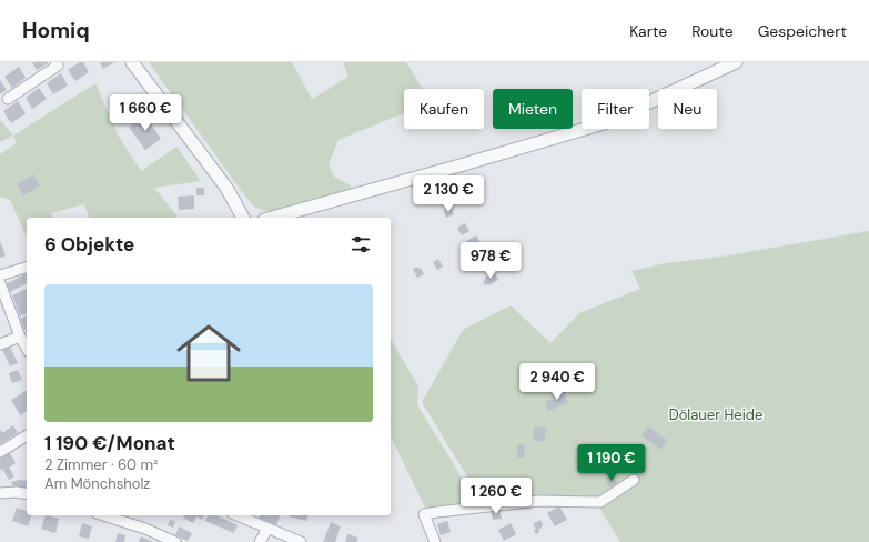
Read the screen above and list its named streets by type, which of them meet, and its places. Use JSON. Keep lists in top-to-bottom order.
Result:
{
  "parks": ["Dölauer Heide"],
  "page": {
    "header": "Homiq",
    "nav": ["Karte", "Route", "Gespeichert"],
    "chip": [
      "Kaufen",
      "Mieten",
      "Filter",
      "Neu"
    ],
    "price": [
      "1 660 €",
      "2 130 €",
      "978 €",
      "2 940 €",
      "1 190 €",
      "1 260 €"
    ],
    "heading": "6 Objekte",
    "list": [
      {
        "name": "1 190 €/Monat",
        "note": "2 Zimmer · 60 m² · Am Mönchsholz"
      }
    ]
  }
}
